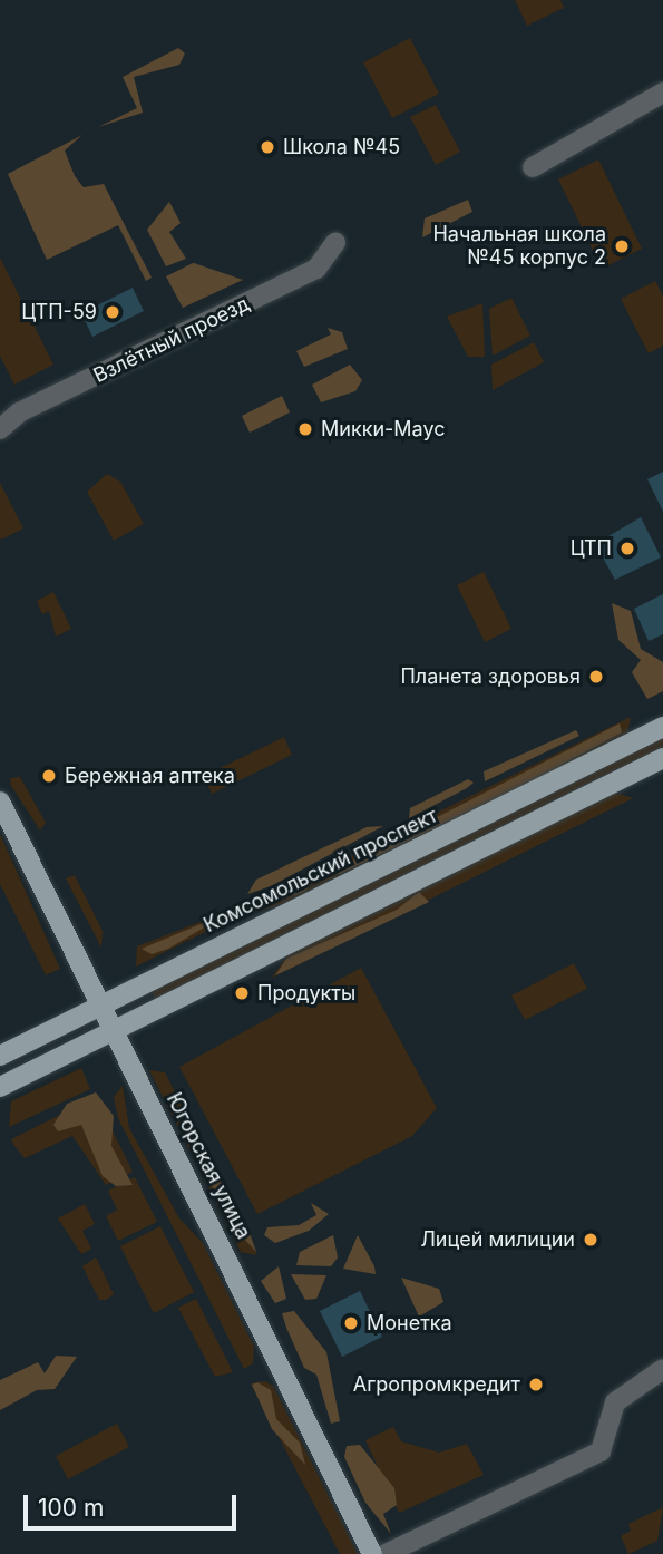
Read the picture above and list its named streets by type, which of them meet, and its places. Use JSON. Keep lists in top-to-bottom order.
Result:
{
  "streets": {
    "main road": ["Комсомольский проспект", "Югорская улица"],
    "street": ["Взлётный проезд"]
  },
  "crossings": [
    ["Комсомольский проспект", "Югорская улица"]
  ],
  "places": [
    "Школа №45",
    "Начальная школа №45 корпус 2",
    "ЦТП-59",
    "Микки-Маус",
    "ЦТП",
    "Планета здоровья",
    "Бережная аптека",
    "Продукты",
    "Лицей милиции",
    "Монетка",
    "Агропромкредит"
  ],
  "scale_bar": "100 m"
}
